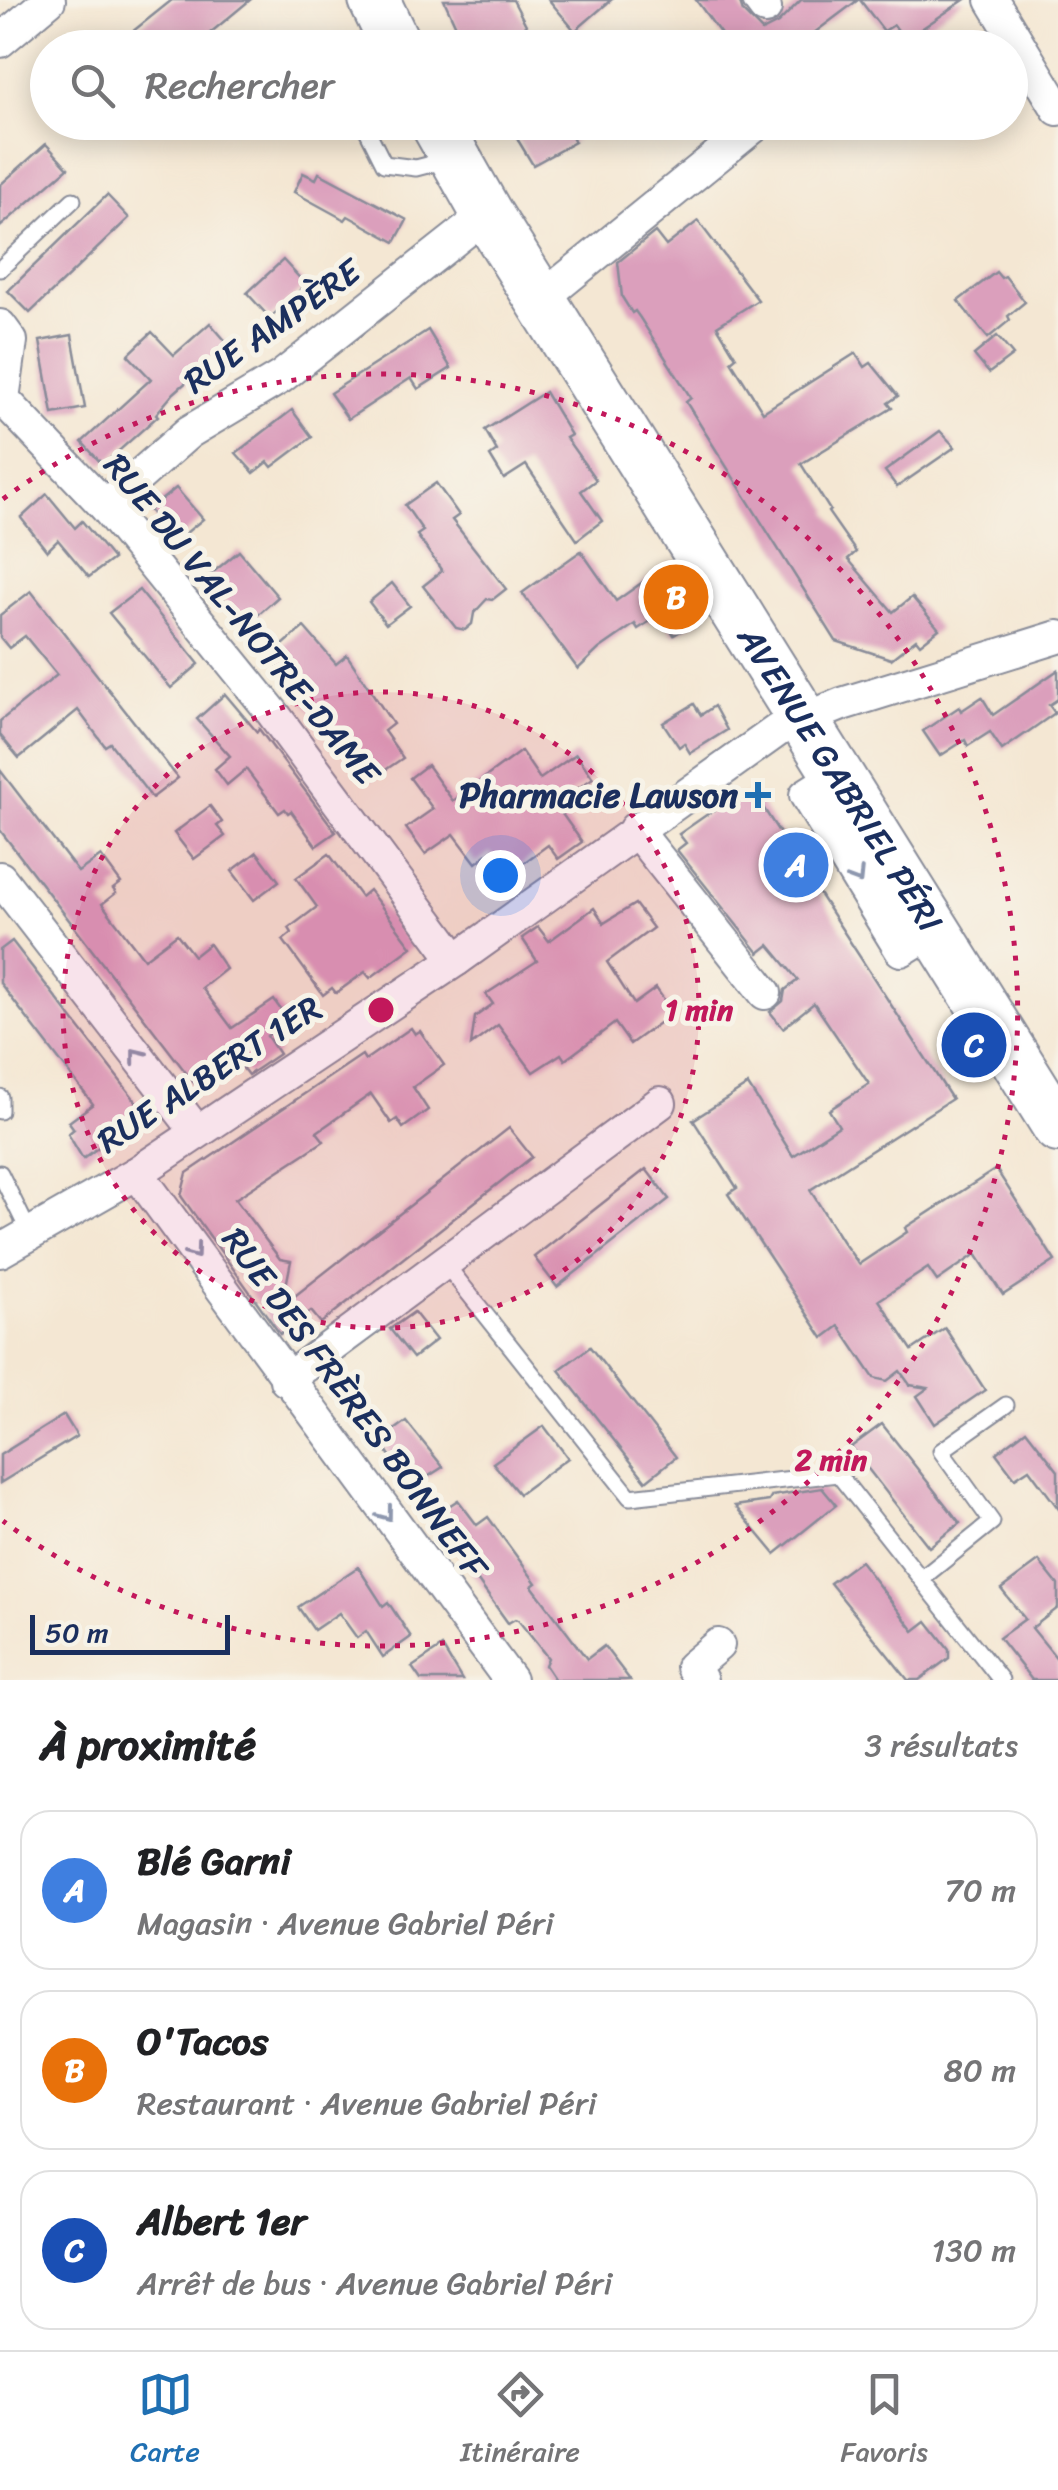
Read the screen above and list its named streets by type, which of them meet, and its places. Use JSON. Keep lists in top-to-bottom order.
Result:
{
  "streets": {
    "main road": ["AVENUE GABRIEL PÉRI"],
    "street": [
      "RUE AMPÈRE",
      "RUE DU VAL-NOTRE-DAME",
      "RUE ALBERT 1ER",
      "RUE DES FRÈRES BONNEFF"
    ]
  },
  "crossings": [
    ["RUE AMPÈRE", "RUE DU VAL-NOTRE-DAME"],
    ["RUE AMPÈRE", "AVENUE GABRIEL PÉRI"],
    ["RUE DU VAL-NOTRE-DAME", "RUE ALBERT 1ER"],
    ["AVENUE GABRIEL PÉRI", "RUE ALBERT 1ER"],
    ["RUE ALBERT 1ER", "RUE DES FRÈRES BONNEFF"]
  ],
  "one_way": ["RUE DES FRÈRES BONNEFF"],
  "places": {
    "health": ["Pharmacie Lawson"]
  },
  "scale_bar": "50 m",
  "page": {
    "search": "Rechercher",
    "pins": ["B", "A", "C"],
    "scale": "50 m",
    "heading": ["À proximité", "3 résultats"],
    "list": [
      {
        "mark": "A",
        "name": "Blé Garni",
        "note": "Magasin · Avenue Gabriel Péri",
        "value": "70 m"
      },
      {
        "mark": "B",
        "name": "O'Tacos",
        "note": "Restaurant · Avenue Gabriel Péri",
        "value": "80 m"
      },
      {
        "mark": "C",
        "name": "Albert 1er",
        "note": "Arrêt de bus · Avenue Gabriel Péri",
        "value": "130 m"
      }
    ],
    "nav": ["Carte", "Itinéraire", "Favoris"]
  },
  "rings": ["1 min", "2 min"]
}
